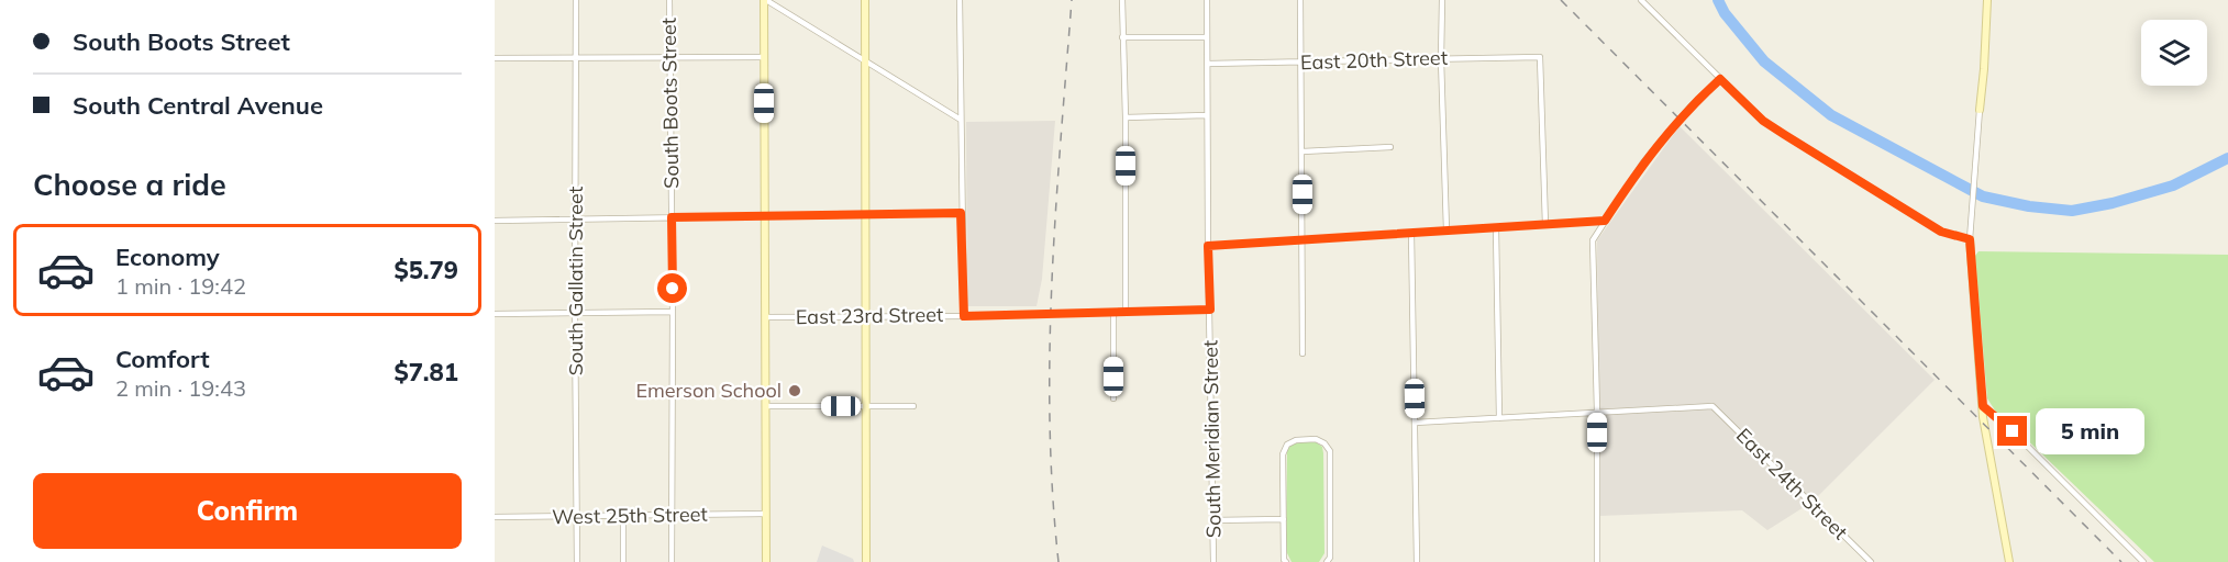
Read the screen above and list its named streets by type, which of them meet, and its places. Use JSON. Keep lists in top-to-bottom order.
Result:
{
  "streets": {
    "street": [
      "East 20th Street",
      "South Boots Street",
      "South Gallatin Street",
      "East 23rd Street",
      "South Meridian Street",
      "East 24th Street",
      "West 25th Street"
    ]
  },
  "crossings": [
    ["East 20th Street", "South Meridian Street"],
    ["South Boots Street", "West 25th Street"],
    ["South Gallatin Street", "West 25th Street"],
    ["East 23rd Street", "South Meridian Street"]
  ],
  "places": ["Emerson School"],
  "page": {
    "banner": ["South Boots Street", "South Central Avenue"],
    "heading": "Choose a ride",
    "list": [
      {
        "name": "Economy",
        "note": "1 min · 19:42",
        "value": "$5.79"
      },
      {
        "name": "Comfort",
        "note": "2 min · 19:43",
        "value": "$7.81"
      }
    ],
    "bubble": "5 min",
    "buttons": "Confirm"
  }
}
